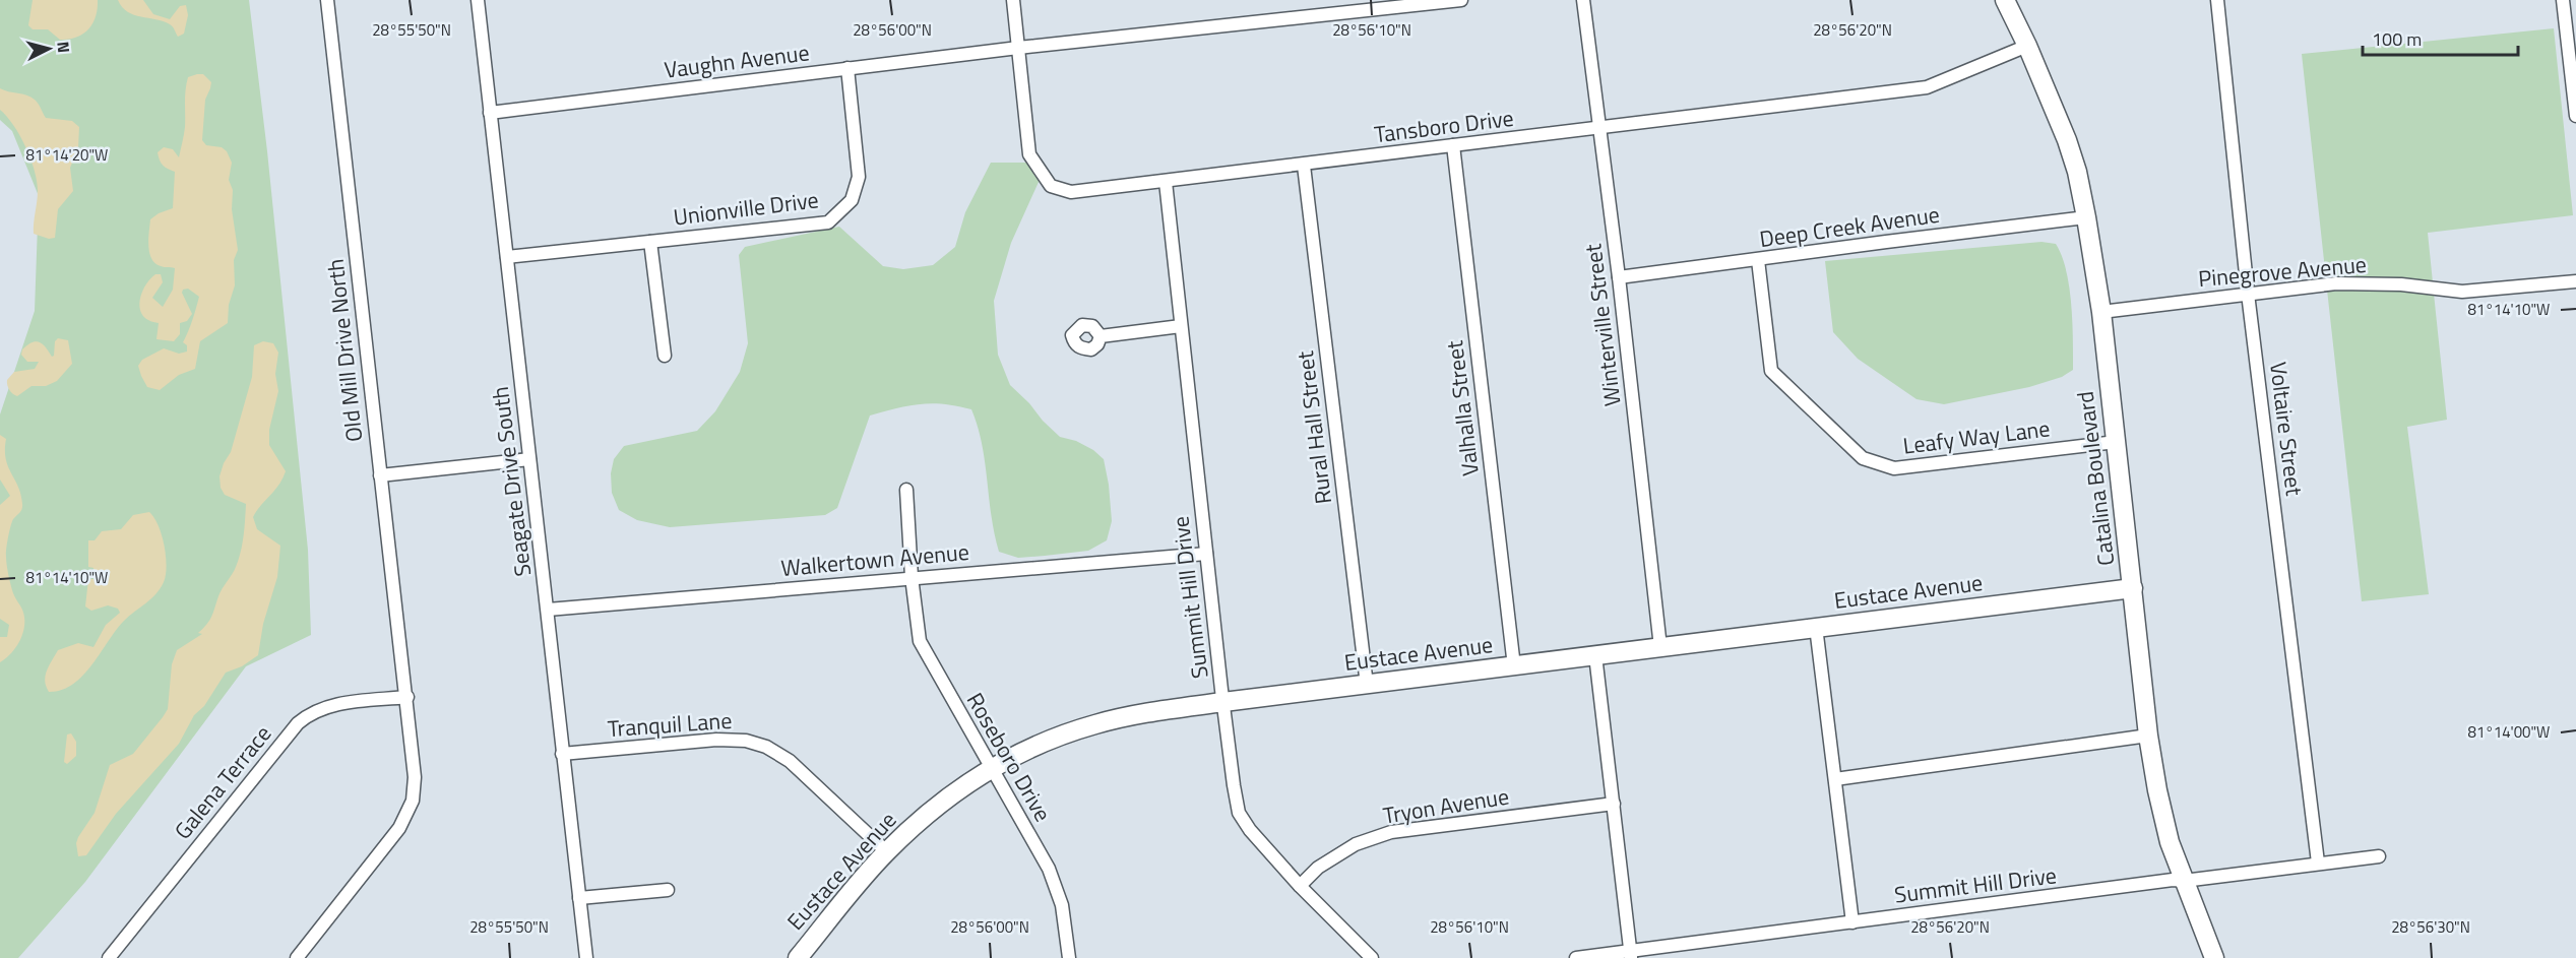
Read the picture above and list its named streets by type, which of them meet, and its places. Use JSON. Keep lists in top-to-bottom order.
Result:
{
  "streets": {
    "street": [
      "Vaughn Avenue",
      "Tansboro Drive",
      "Unionville Drive",
      "Deep Creek Avenue",
      "Pinegrove Avenue",
      "Winterville Street",
      "Old Mill Drive North",
      "Valhalla Street",
      "Rural Hall Street",
      "Voltaire Street",
      "Leafy Way Lane",
      "Catalina Boulevard",
      "Seagate Drive South",
      "Walkertown Avenue",
      "Eustace Avenue",
      "Summit Hill Drive",
      "Tranquil Lane",
      "Roseboro Drive",
      "Galena Terrace",
      "Tryon Avenue"
    ]
  },
  "crossings": [
    ["Vaughn Avenue", "Tansboro Drive"],
    ["Vaughn Avenue", "Unionville Drive"],
    ["Vaughn Avenue", "Seagate Drive South"],
    ["Tansboro Drive", "Winterville Street"],
    ["Tansboro Drive", "Valhalla Street"],
    ["Tansboro Drive", "Rural Hall Street"],
    ["Tansboro Drive", "Catalina Boulevard"],
    ["Tansboro Drive", "Summit Hill Drive"],
    ["Unionville Drive", "Seagate Drive South"],
    ["Deep Creek Avenue", "Winterville Street"],
    ["Deep Creek Avenue", "Leafy Way Lane"],
    ["Deep Creek Avenue", "Catalina Boulevard"],
    ["Pinegrove Avenue", "Voltaire Street"],
    ["Pinegrove Avenue", "Catalina Boulevard"],
    ["Winterville Street", "Eustace Avenue"],
    ["Old Mill Drive North", "Galena Terrace"],
    ["Valhalla Street", "Eustace Avenue"],
    ["Rural Hall Street", "Eustace Avenue"],
    ["Voltaire Street", "Summit Hill Drive"],
    ["Leafy Way Lane", "Catalina Boulevard"],
    ["Catalina Boulevard", "Eustace Avenue"],
    ["Catalina Boulevard", "Summit Hill Drive"],
    ["Seagate Drive South", "Walkertown Avenue"],
    ["Seagate Drive South", "Tranquil Lane"],
    ["Walkertown Avenue", "Summit Hill Drive"],
    ["Walkertown Avenue", "Roseboro Drive"],
    ["Eustace Avenue", "Summit Hill Drive"],
    ["Eustace Avenue", "Tranquil Lane"],
    ["Eustace Avenue", "Roseboro Drive"],
    ["Summit Hill Drive", "Tryon Avenue"]
  ],
  "scale_bar": "100 m",
  "north": "right",
  "coordinates": [
    "28°55'50\"N",
    "28°56'00\"N",
    "28°56'10\"N",
    "28°56'20\"N",
    "81°14'20\"W",
    "81°14'10\"W",
    "81°14'00\"W",
    "28°56'30\"N"
  ]
}
